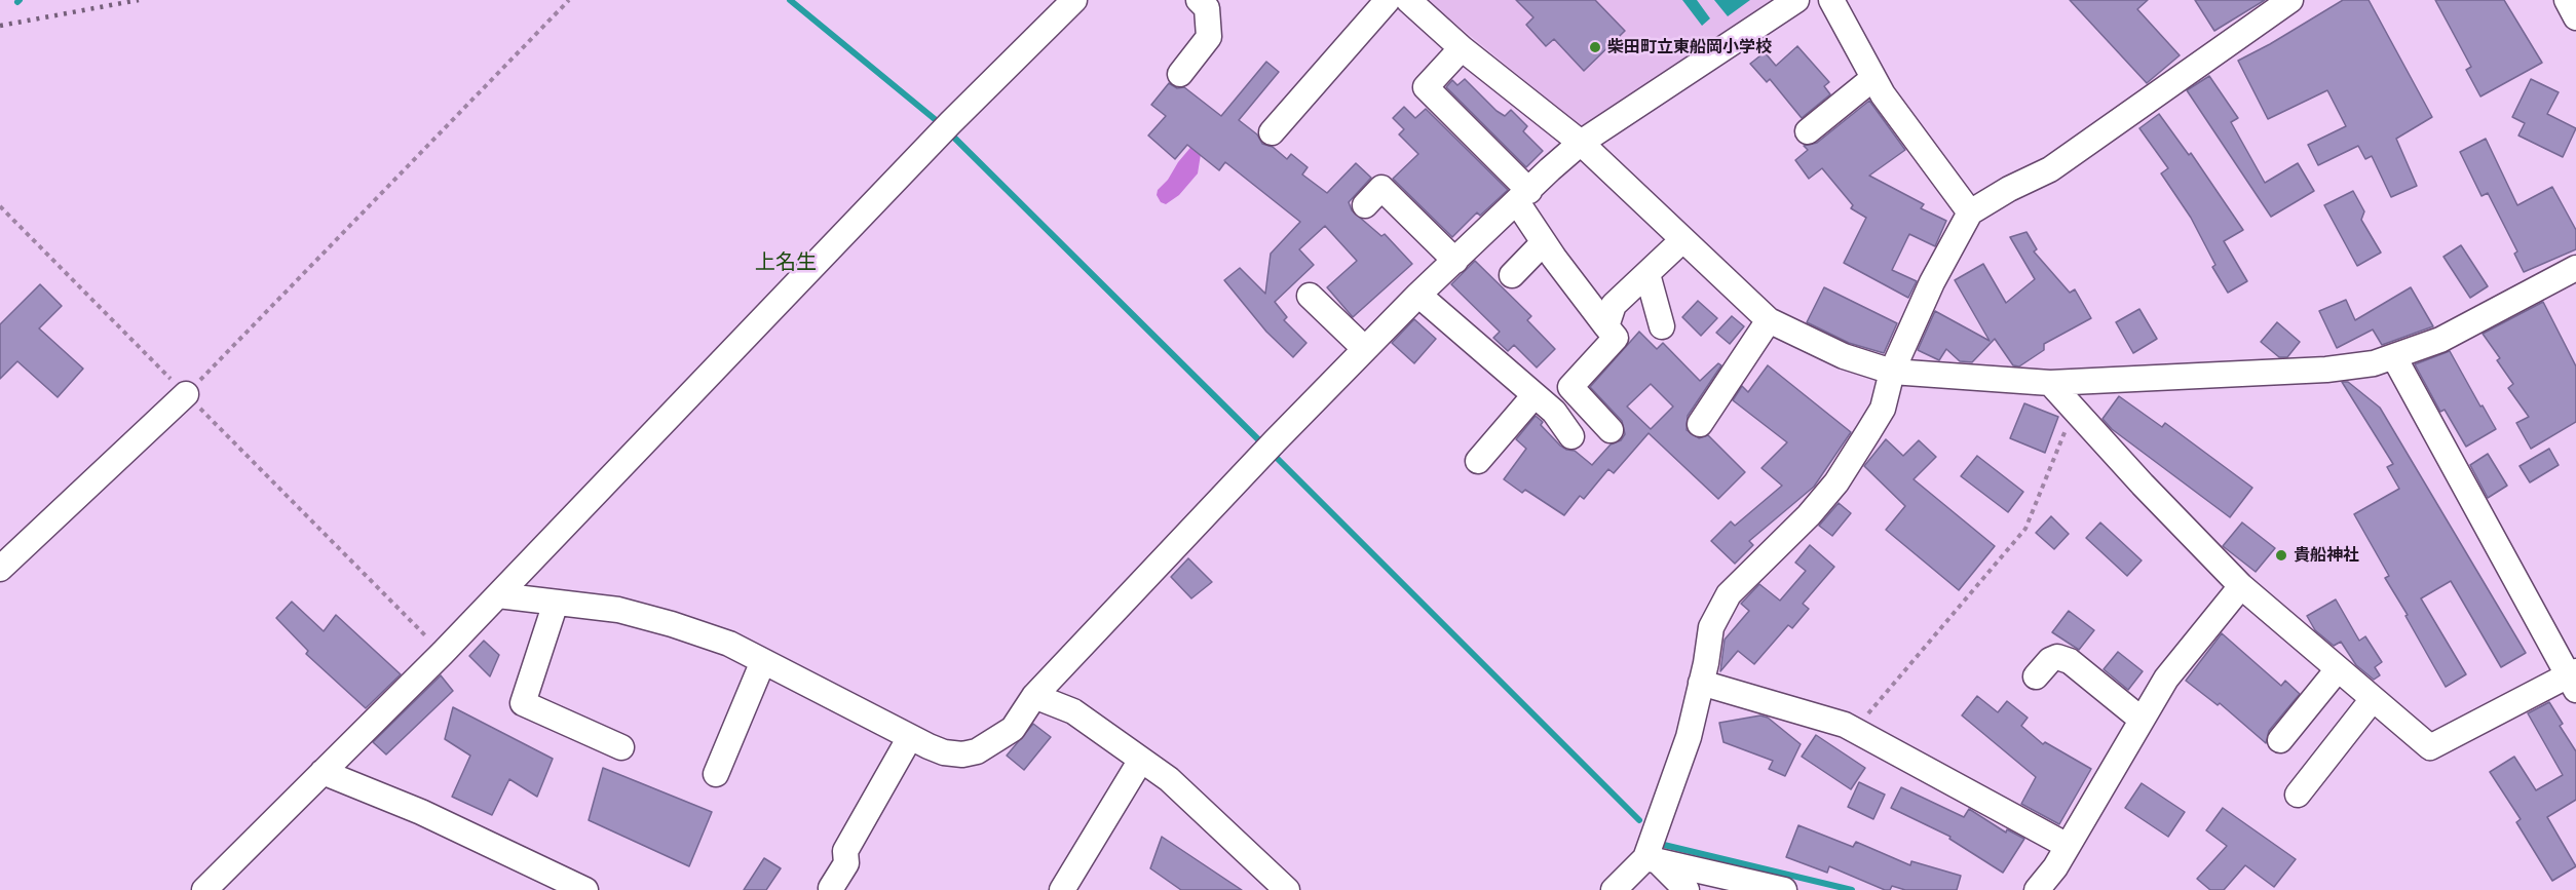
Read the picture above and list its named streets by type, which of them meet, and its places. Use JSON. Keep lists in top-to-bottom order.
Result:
{
  "districts": ["上名生"],
  "places": ["柴田町立東船岡小学校", "貴船神社"]
}
